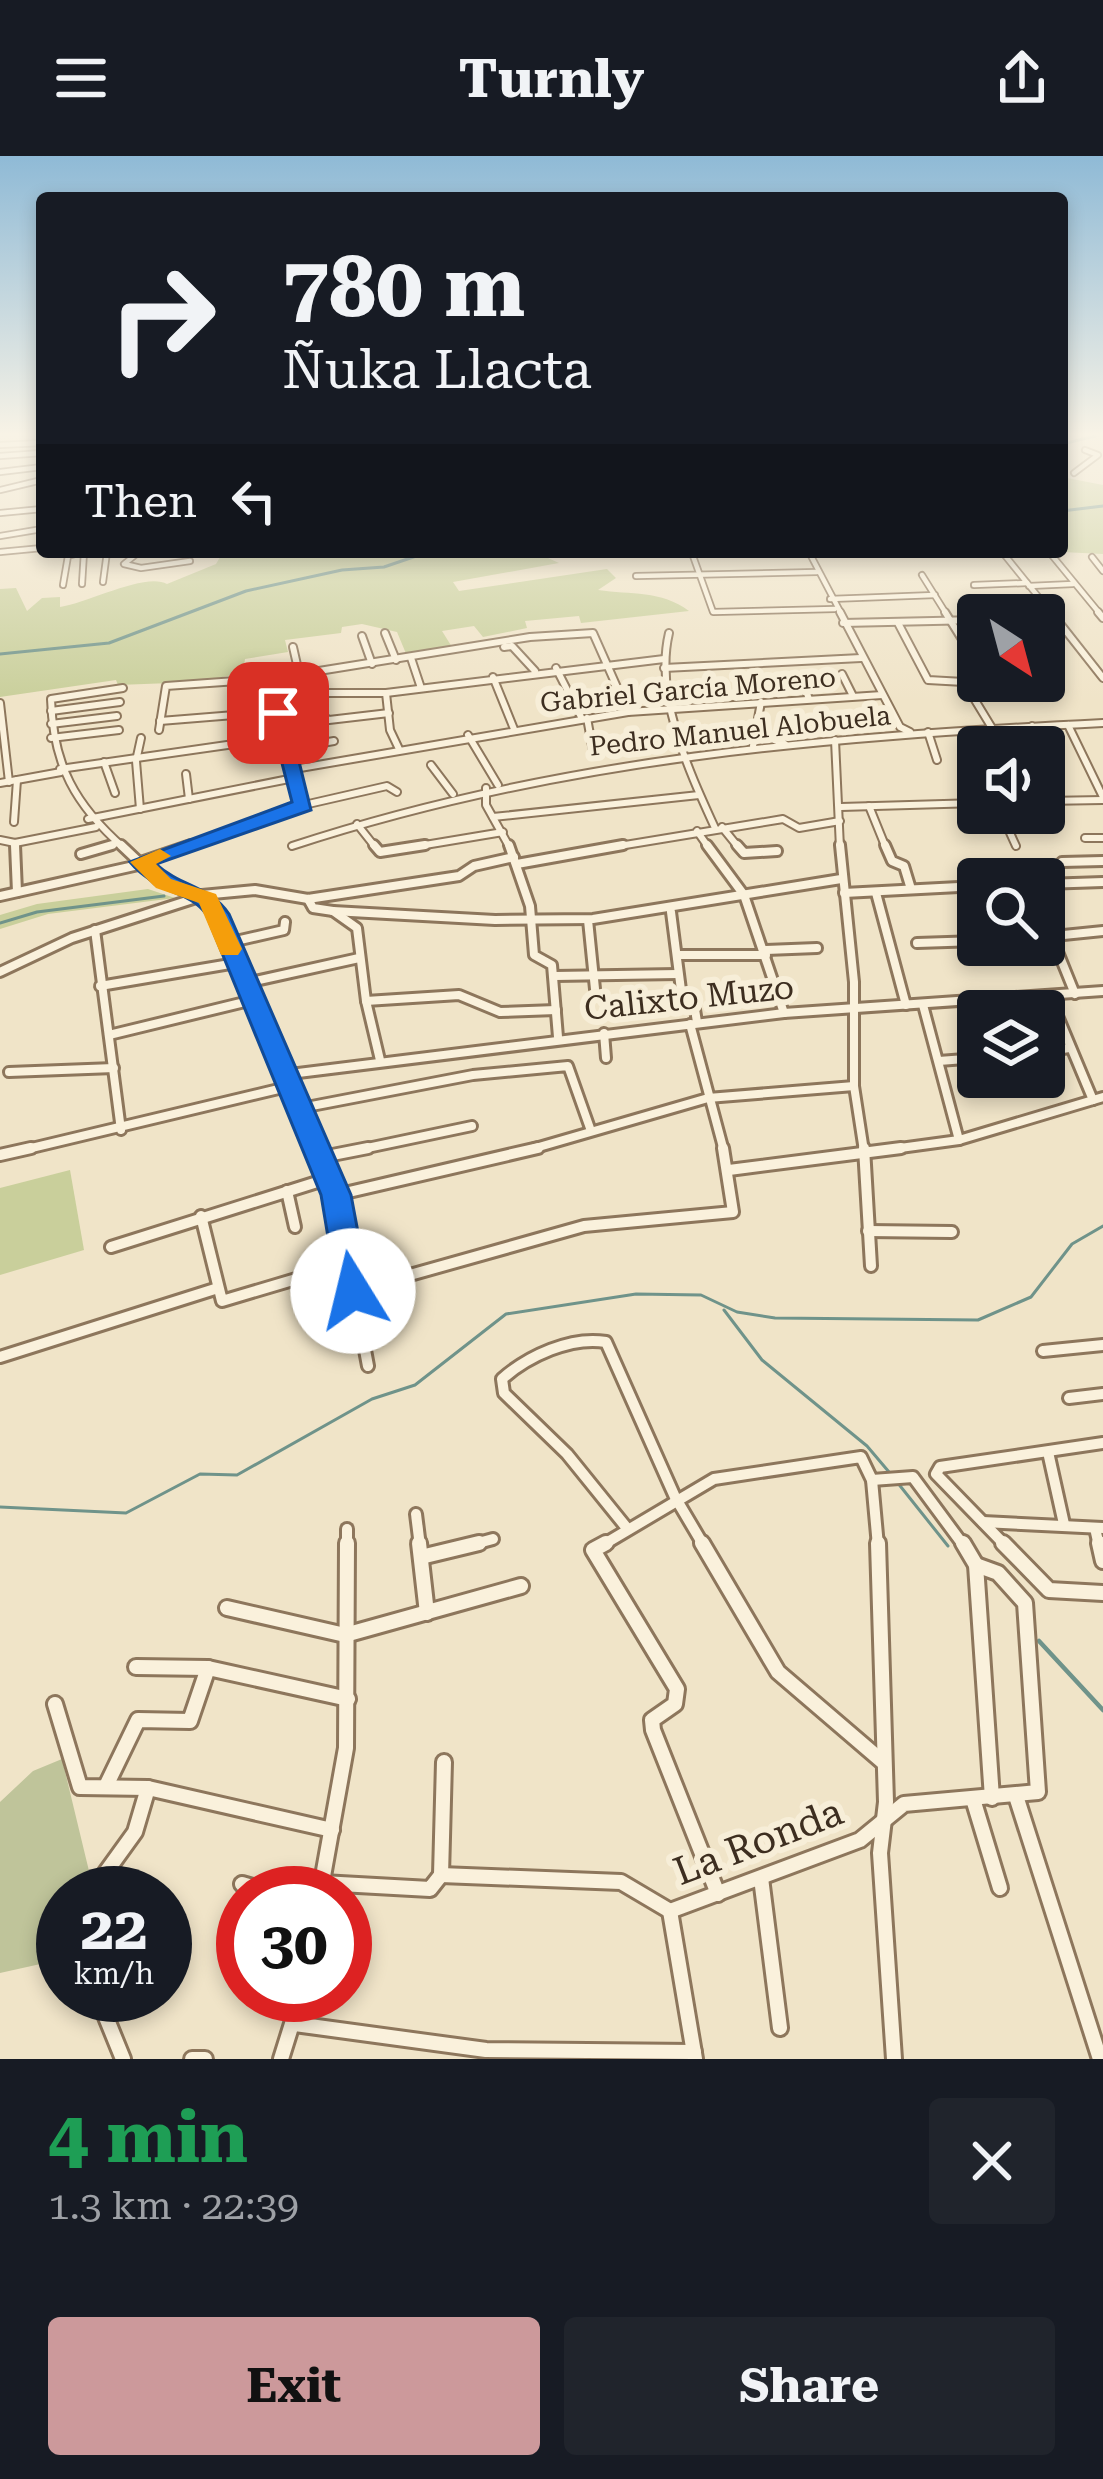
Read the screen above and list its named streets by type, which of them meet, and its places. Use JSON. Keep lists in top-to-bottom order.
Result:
{
  "streets": {
    "street": [
      "Gabriel García Moreno",
      "Pedro Manuel Alobuela",
      "Calixto Muzo",
      "La Ronda"
    ]
  },
  "crossings": [
    ["Gabriel García Moreno", "Pedro Manuel Alobuela"]
  ],
  "north": "bottom right",
  "page": {
    "header": "Turnly",
    "turn": ["780 m", "Ñuka Llacta"],
    "then": "Then",
    "speed": "22 km/h",
    "limit": "30",
    "heading": ["4 min", "1.3 km · 22:39"],
    "buttons": ["Exit", "Share"]
  }
}
